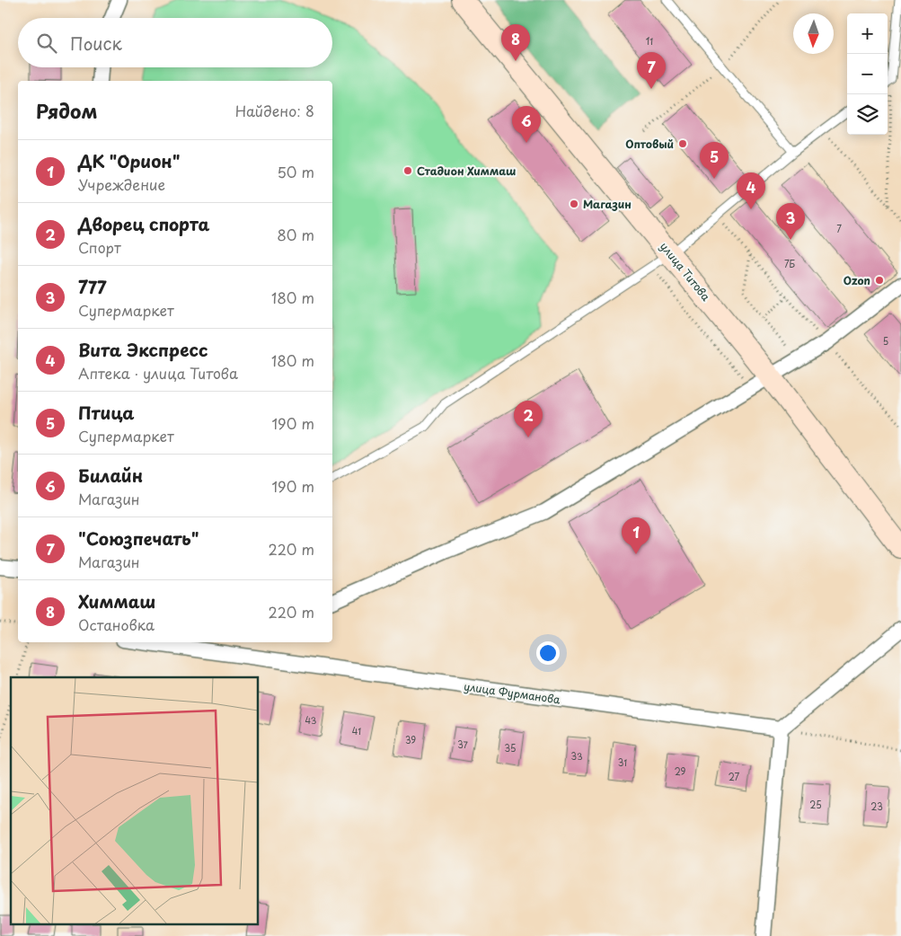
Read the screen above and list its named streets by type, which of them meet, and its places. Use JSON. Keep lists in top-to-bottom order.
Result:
{
  "streets": {
    "street": ["улица Титова", "улица Фурманова"]
  },
  "places": [
    "Оптовый",
    "Стадион Химмаш",
    "Магазин",
    "Ozon"
  ],
  "house_numbers": [
    "11",
    "7",
    "7Б",
    "5",
    "43",
    "41",
    "39",
    "37",
    "35",
    "33",
    "31",
    "29",
    "27",
    "25",
    "23"
  ],
  "north": "bottom",
  "page": {
    "map_buttons": ["+", "−"],
    "search": "Поиск",
    "pins": [
      "8",
      "7",
      "6",
      "5",
      "4",
      "3",
      "2",
      "1"
    ],
    "heading": ["Рядом", "Найдено: 8"],
    "list": [
      {
        "mark": "1",
        "name": "ДК \"Орион\"",
        "note": "Учреждение",
        "value": "50 m"
      },
      {
        "mark": "2",
        "name": "Дворец спорта",
        "note": "Спорт",
        "value": "80 m"
      },
      {
        "mark": "3",
        "name": "777",
        "note": "Супермаркет",
        "value": "180 m"
      },
      {
        "mark": "4",
        "name": "Вита Экспресс",
        "note": "Аптека · улица Титова",
        "value": "180 m"
      },
      {
        "mark": "5",
        "name": "Птица",
        "note": "Супермаркет",
        "value": "190 m"
      },
      {
        "mark": "6",
        "name": "Билайн",
        "note": "Магазин",
        "value": "190 m"
      },
      {
        "mark": "7",
        "name": "\"Союзпечать\"",
        "note": "Магазин",
        "value": "220 m"
      },
      {
        "mark": "8",
        "name": "Химмаш",
        "note": "Остановка",
        "value": "220 m"
      }
    ]
  }
}
